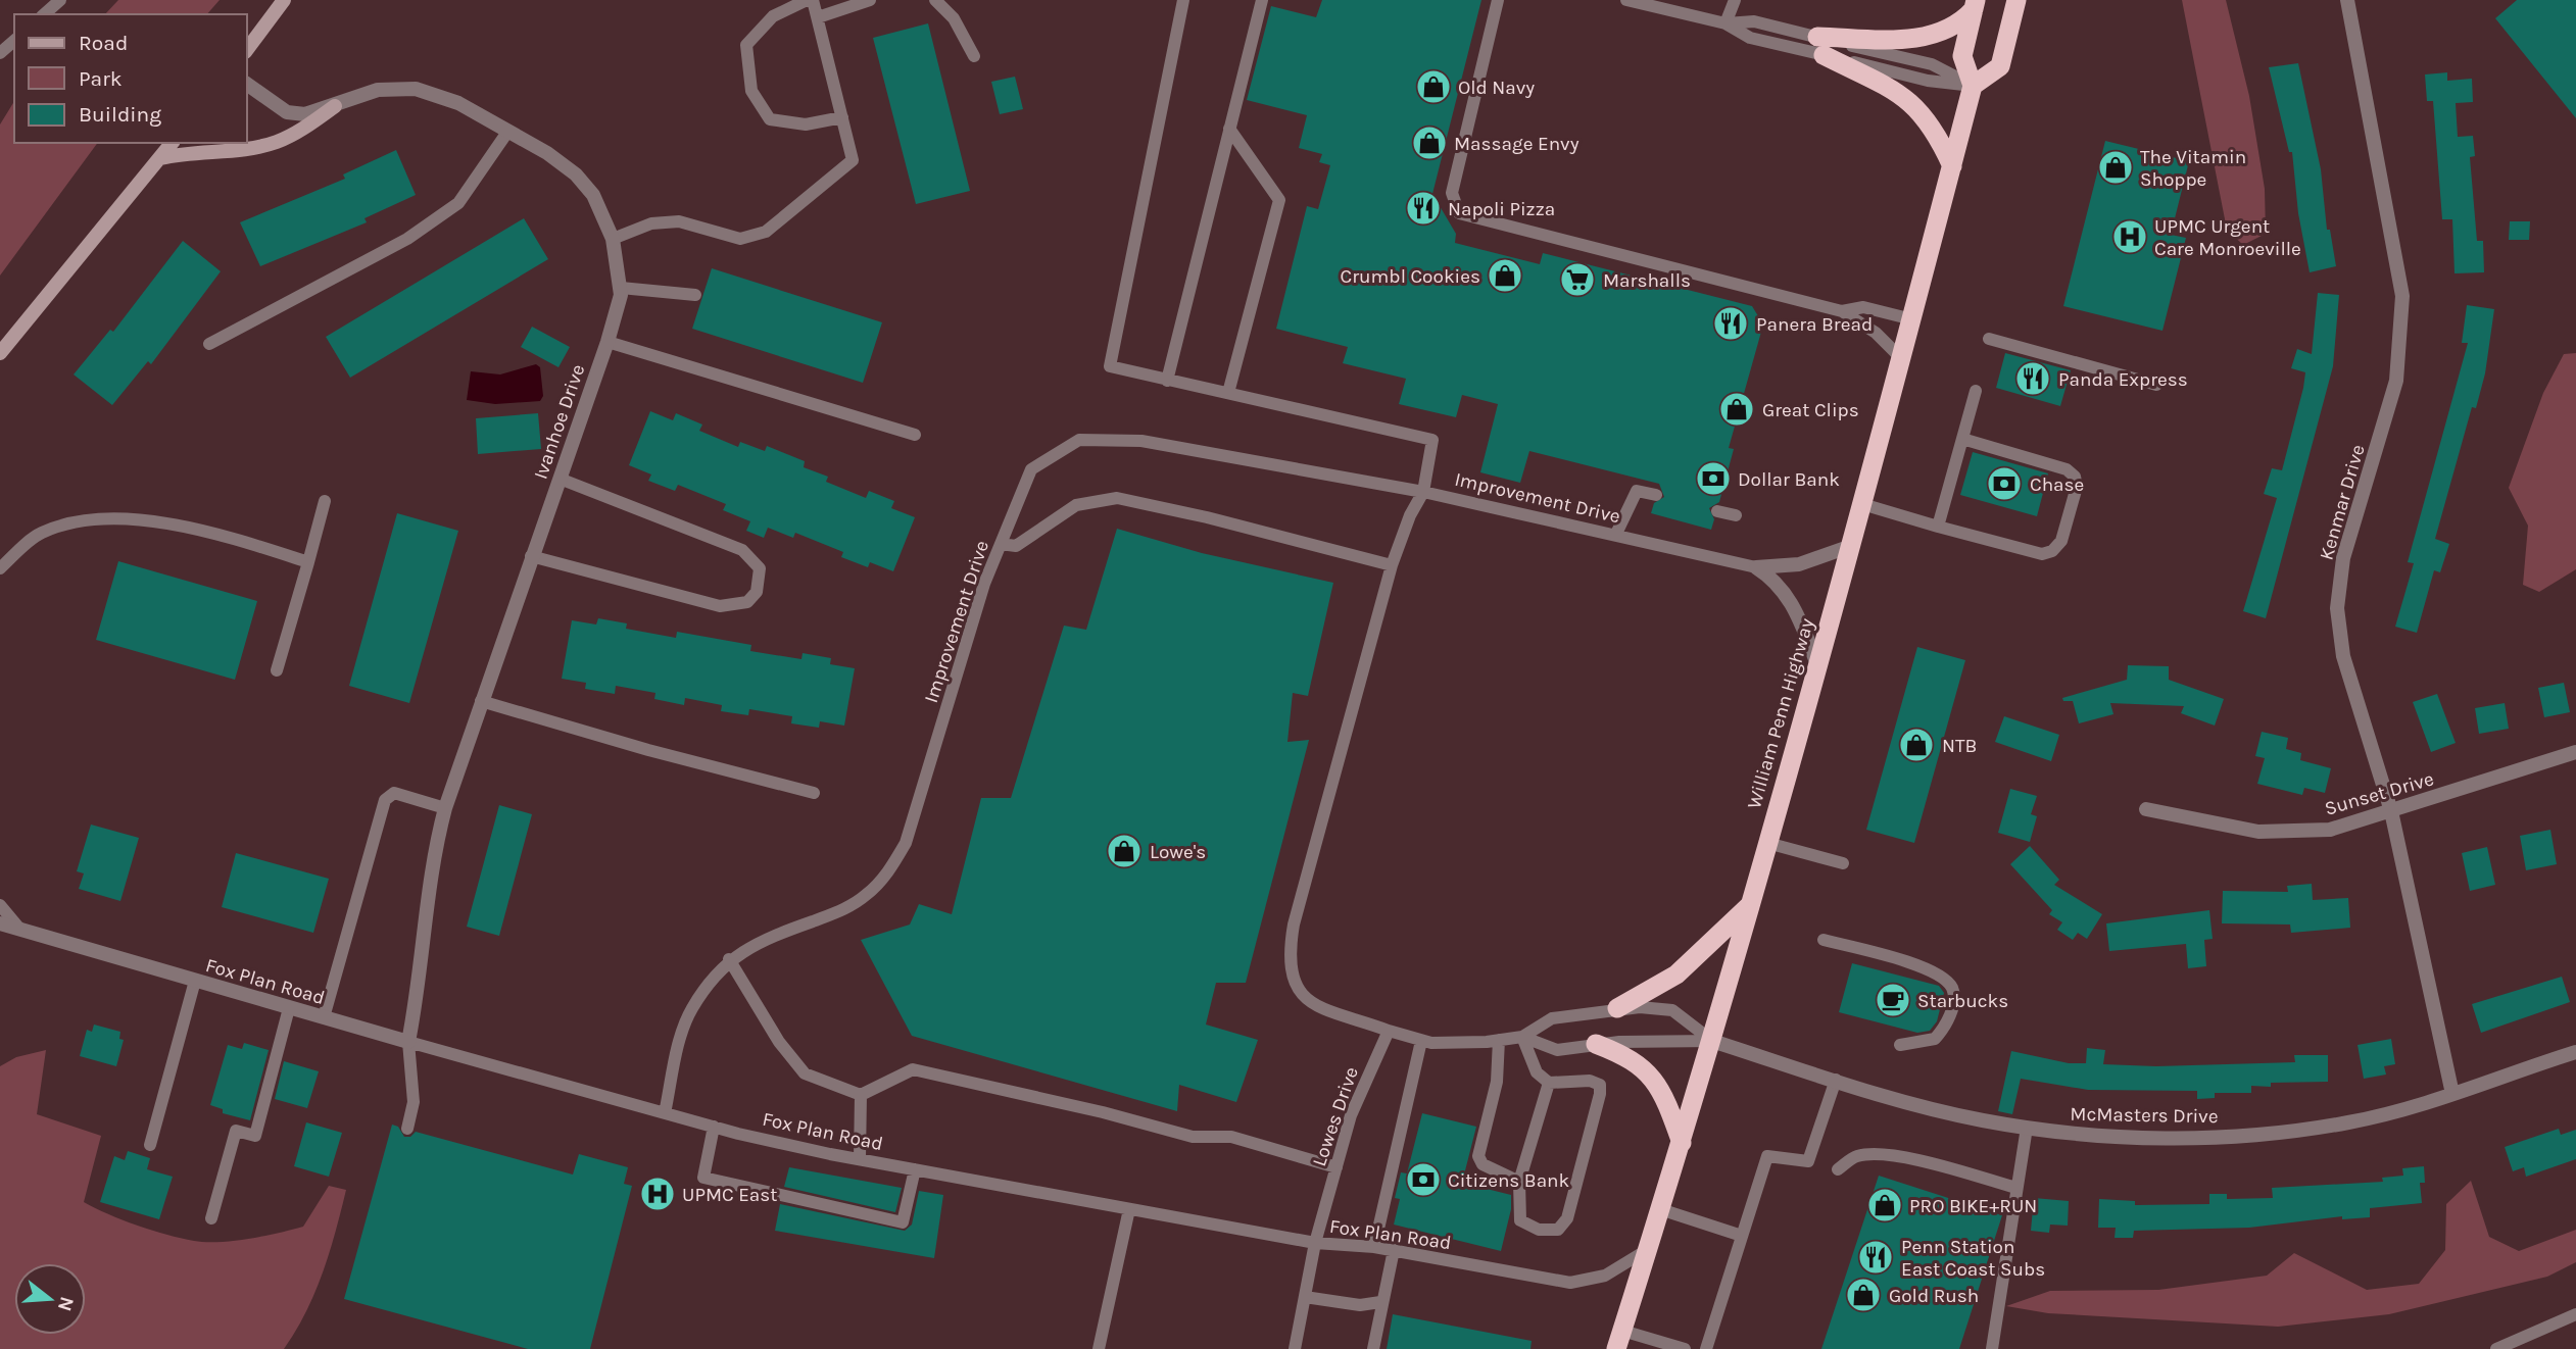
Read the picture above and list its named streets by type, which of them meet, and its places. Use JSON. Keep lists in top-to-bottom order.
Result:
{
  "streets": {
    "highway": ["William Penn Highway"],
    "street": [
      "Ivanhoe Drive",
      "Kenmar Drive",
      "Sunset Drive",
      "Fox Plan Road",
      "McMasters Drive"
    ],
    "lane": ["Improvement Drive", "Lowes Drive"]
  },
  "crossings": [
    ["Ivanhoe Drive", "Fox Plan Road"],
    ["Improvement Drive", "Fox Plan Road"],
    ["Kenmar Drive", "Sunset Drive"],
    ["Kenmar Drive", "McMasters Drive"],
    ["William Penn Highway", "Fox Plan Road"],
    ["William Penn Highway", "McMasters Drive"],
    ["Fox Plan Road", "Lowes Drive"]
  ],
  "places": {
    "shop": [
      "Old Navy",
      "Massage Envy",
      "The Vitamin Shoppe",
      "Crumbl Cookies",
      "Great Clips",
      "NTB",
      "Lowe's",
      "PRO BIKE+RUN",
      "Gold Rush"
    ],
    "restaurant": [
      "Napoli Pizza",
      "Panera Bread",
      "Panda Express",
      "Penn Station East Coast Subs"
    ],
    "hospital": ["UPMC Urgent Care Monroeville", "UPMC East"],
    "supermarket": ["Marshalls"],
    "bank": ["Dollar Bank", "Chase", "Citizens Bank"],
    "cafe": ["Starbucks"]
  },
  "legend": ["Road", "Park", "Building"],
  "north": "right"
}
